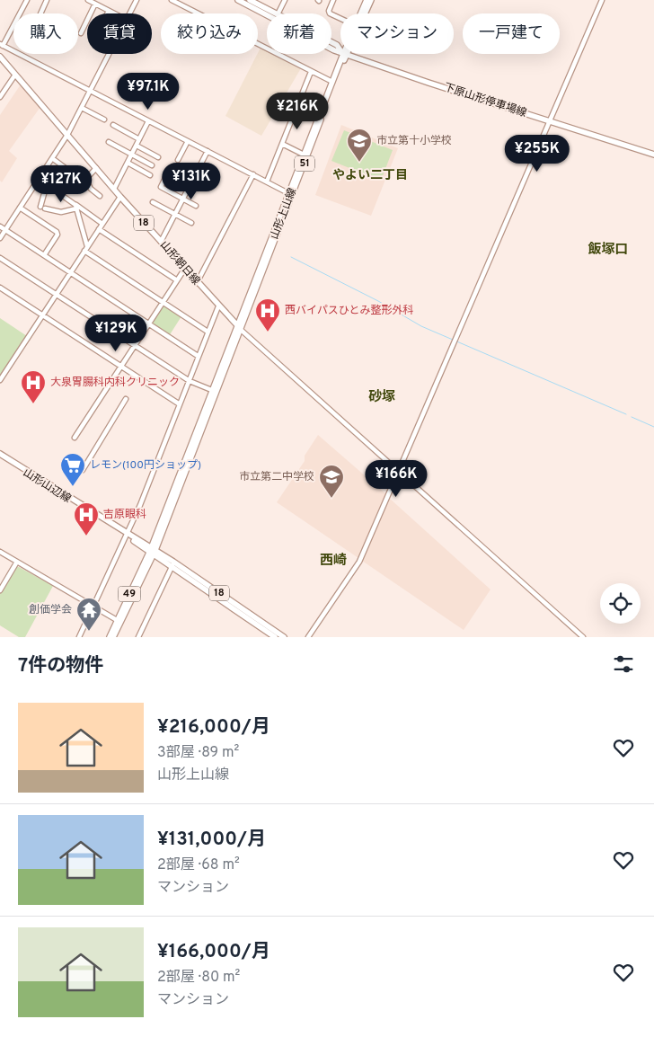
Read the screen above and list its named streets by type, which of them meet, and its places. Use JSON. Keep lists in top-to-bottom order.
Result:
{
  "streets": {
    "main road": [
      "下原山形停車場線",
      "51",
      "山形上山線",
      "18",
      "山形朝日線",
      "山形山辺線",
      "49"
    ]
  },
  "crossings": [
    ["下原山形停車場線", "山形上山線"],
    ["山形上山線", "山形朝日線"],
    ["18", "山形山辺線"],
    ["18", "49"],
    ["山形山辺線", "49"]
  ],
  "districts": [
    "やよい二丁目",
    "飯塚口",
    "砂塚",
    "西崎"
  ],
  "places": {
    "school or university": ["市立第十小学校", "市立第二中学校"],
    "hospital": ["西バイパスひとみ整形外科", "大泉胃腸科内科クリニック", "吉原眼科"],
    "supermarket": ["レモン(100円ショップ)"],
    "temple": ["創価学会"]
  },
  "page": {
    "chip": [
      "購入",
      "賃貸",
      "絞り込み",
      "新着",
      "マンション",
      "一戸建て"
    ],
    "price": [
      "¥97.1K",
      "¥216K",
      "¥255K",
      "¥131K",
      "¥127K",
      "¥129K",
      "¥166K"
    ],
    "heading": "7件の物件",
    "list": [
      {
        "name": "¥216,000/月",
        "note": "3部屋 · 89 m² · 山形上山線"
      },
      {
        "name": "¥131,000/月",
        "note": "2部屋 · 68 m² · マンション"
      },
      {
        "name": "¥166,000/月",
        "note": "2部屋 · 80 m² · マンション"
      }
    ]
  }
}
